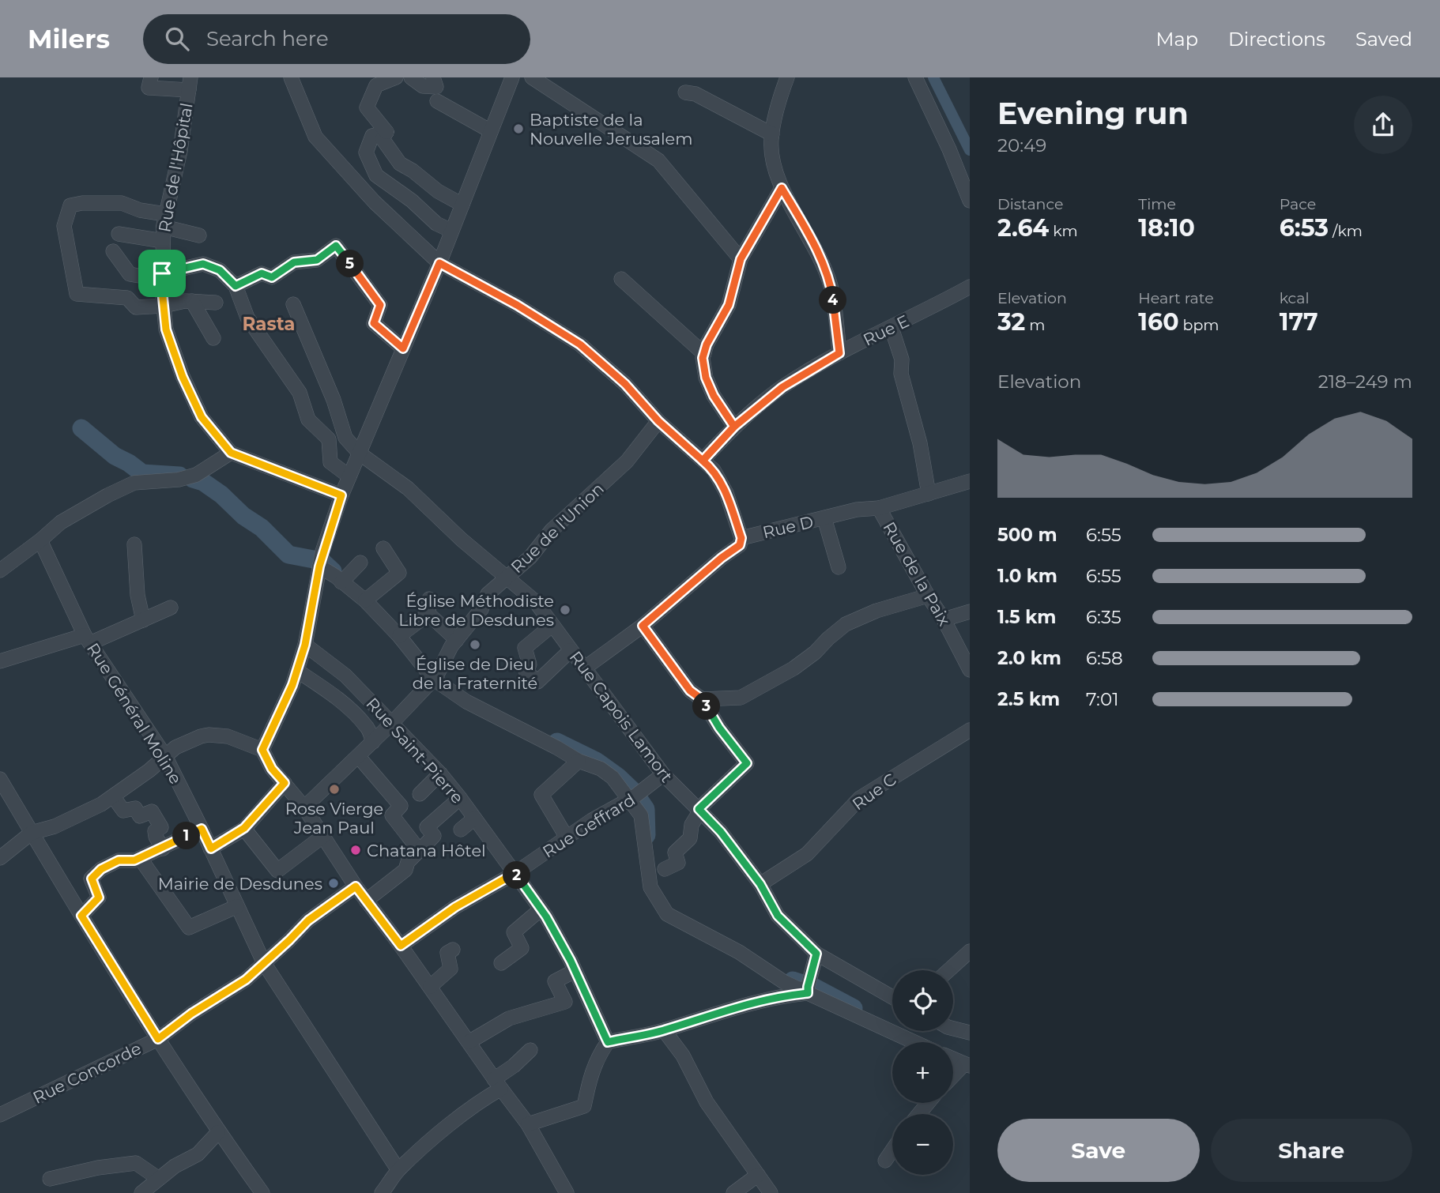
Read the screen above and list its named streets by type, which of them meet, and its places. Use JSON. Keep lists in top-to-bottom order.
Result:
{
  "streets": {
    "street": [
      "Rue de l'Hôpital",
      "Rue E",
      "Rue D",
      "Rue de l'Union",
      "Rue de la Paix",
      "Rue Général Moline",
      "Rue Capois Lamort",
      "Rue Saint-Pierre",
      "Rue C",
      "Rue Geffrard",
      "Rue Concorde"
    ]
  },
  "crossings": [
    ["Rue D", "Rue de la Paix"],
    ["Rue D", "Rue Capois Lamort"],
    ["Rue de l'Union", "Rue Capois Lamort"],
    ["Rue de l'Union", "Rue Saint-Pierre"],
    ["Rue Général Moline", "Rue Concorde"],
    ["Rue Capois Lamort", "Rue C"],
    ["Rue Capois Lamort", "Rue Geffrard"],
    ["Rue Saint-Pierre", "Rue Geffrard"]
  ],
  "districts": ["Rasta"],
  "places": [
    "Baptiste de la Nouvelle Jerusalem",
    "Église Méthodiste Libre de Desdunes",
    "Église de Dieu de la Fraternité",
    "Rose Vierge Jean Paul",
    "Chatana Hôtel",
    "Mairie de Desdunes"
  ],
  "page": {
    "header": "Milers",
    "search": "Search here",
    "nav": ["Map", "Directions", "Saved"],
    "heading": ["Evening run", "20:49"],
    "stats": [
      ["Distance", "2.64 km"],
      ["Time", "18:10"],
      ["Pace", "6:53 /km"],
      ["Elevation", "32 m"],
      ["Heart rate", "160 bpm"],
      ["kcal", "177"]
    ],
    "pins": [
      "5",
      "4",
      "3",
      "1",
      "2"
    ],
    "chart": ["Elevation", "218–249 m"],
    "list": [
      {
        "name": "500 m",
        "note": "6:55"
      },
      {
        "name": "1.0 km",
        "note": "6:55"
      },
      {
        "name": "1.5 km",
        "note": "6:35"
      },
      {
        "name": "2.0 km",
        "note": "6:58"
      },
      {
        "name": "2.5 km",
        "note": "7:01"
      }
    ],
    "map_buttons": ["+", "−"],
    "buttons": ["Save", "Share"]
  }
}
